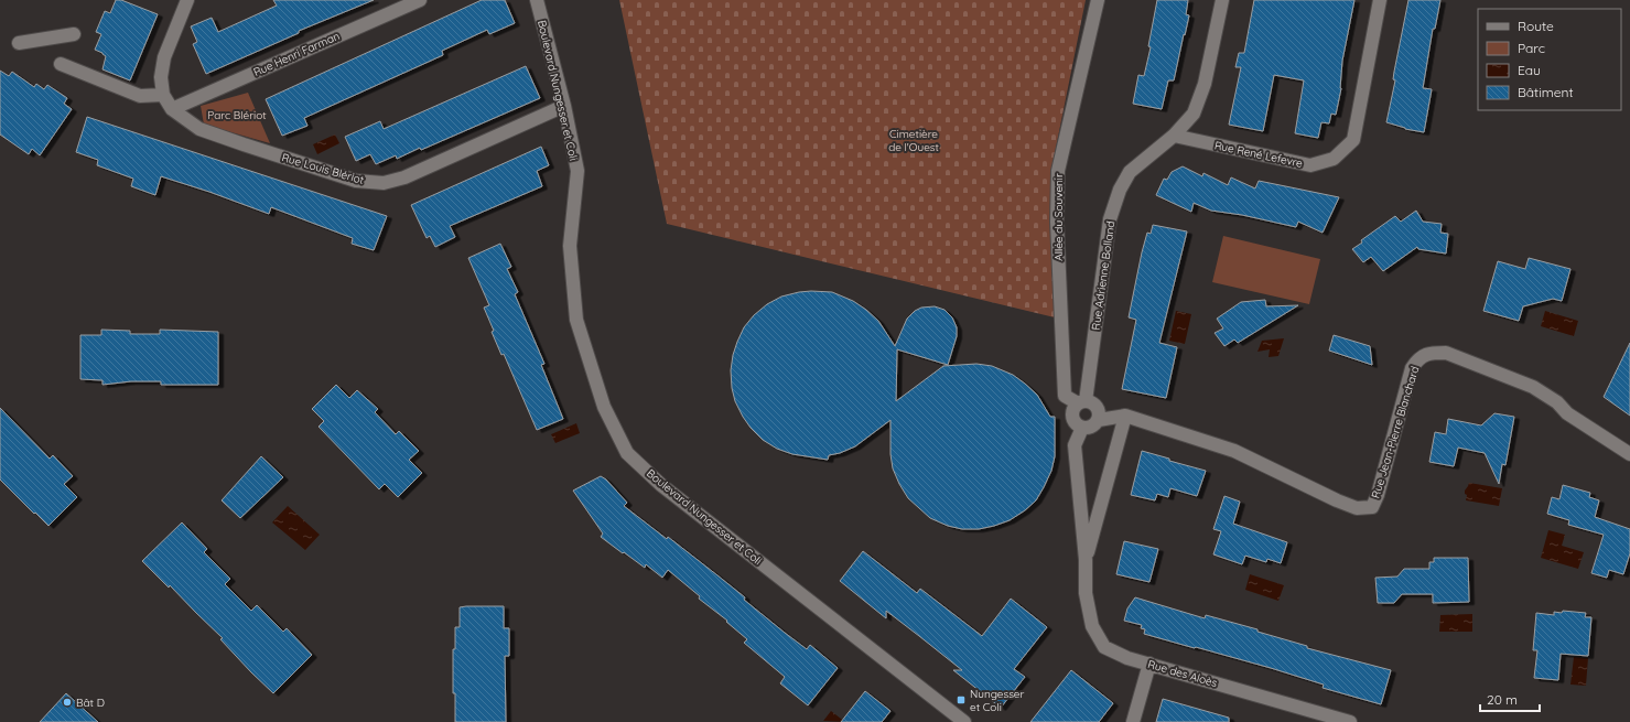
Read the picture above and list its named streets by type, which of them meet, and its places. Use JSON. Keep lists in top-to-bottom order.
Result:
{
  "streets": {
    "street": [
      "Rue Henri Farman",
      "Boulevard Nungesser et Coli",
      "Rue René Lefevre",
      "Rue Louis Blériot",
      "Allée du Souvenir",
      "Rue Adrienne Bolland",
      "Rue Jean-Pierre Blanchard",
      "Rue des Aloès"
    ]
  },
  "crossings": [
    ["Rue Henri Farman", "Rue Louis Blériot"],
    ["Boulevard Nungesser et Coli", "Rue Louis Blériot"],
    ["Rue René Lefevre", "Rue Adrienne Bolland"],
    ["Allée du Souvenir", "Rue Adrienne Bolland"],
    ["Allée du Souvenir", "Rue Jean-Pierre Blanchard"],
    ["Allée du Souvenir", "Rue des Aloès"],
    ["Rue Adrienne Bolland", "Rue Jean-Pierre Blanchard"],
    ["Rue Adrienne Bolland", "Rue des Aloès"],
    ["Rue Jean-Pierre Blanchard", "Rue des Aloès"]
  ],
  "parks": ["Parc Blériot", "Cimetière de l'Ouest"],
  "places": {
    "transit": ["Nungesser et Coli"],
    "other": ["Bât D"]
  },
  "legend": [
    "Route",
    "Parc",
    "Eau",
    "Bâtiment"
  ],
  "scale_bar": "20 m"
}
